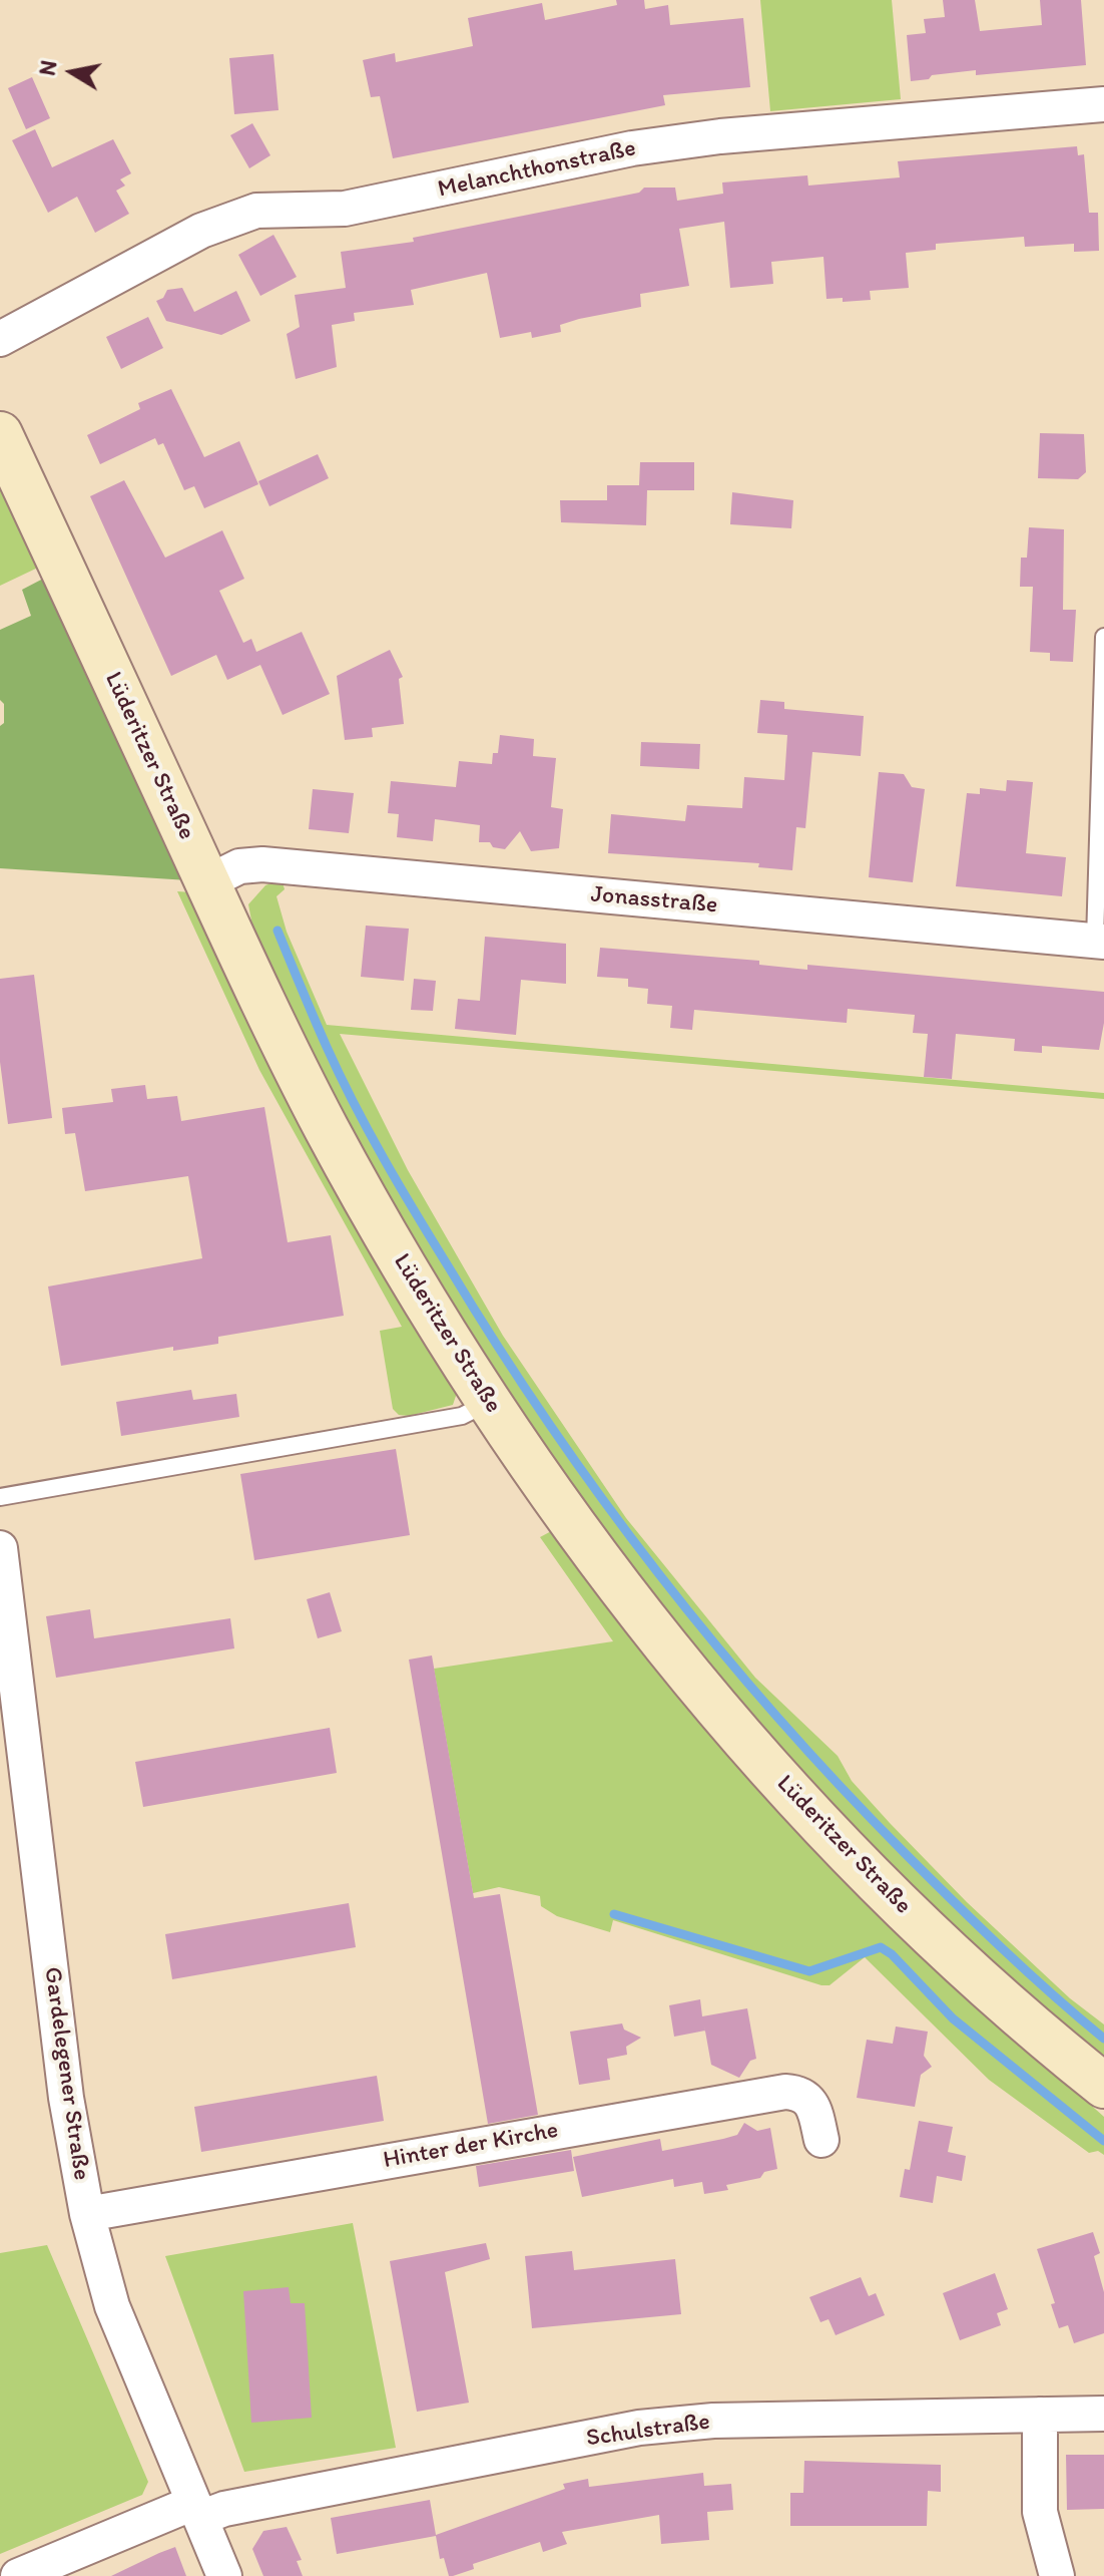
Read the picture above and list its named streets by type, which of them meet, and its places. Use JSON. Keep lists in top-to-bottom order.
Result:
{
  "streets": {
    "main road": ["Lüderitzer Straße"],
    "street": [
      "Melanchthonstraße",
      "Jonasstraße",
      "Gardelegener Straße",
      "Hinter der Kirche",
      "Schulstraße"
    ]
  },
  "crossings": [
    ["Lüderitzer Straße", "Jonasstraße"],
    ["Gardelegener Straße", "Hinter der Kirche"],
    ["Gardelegener Straße", "Schulstraße"]
  ],
  "north": "left"
}
